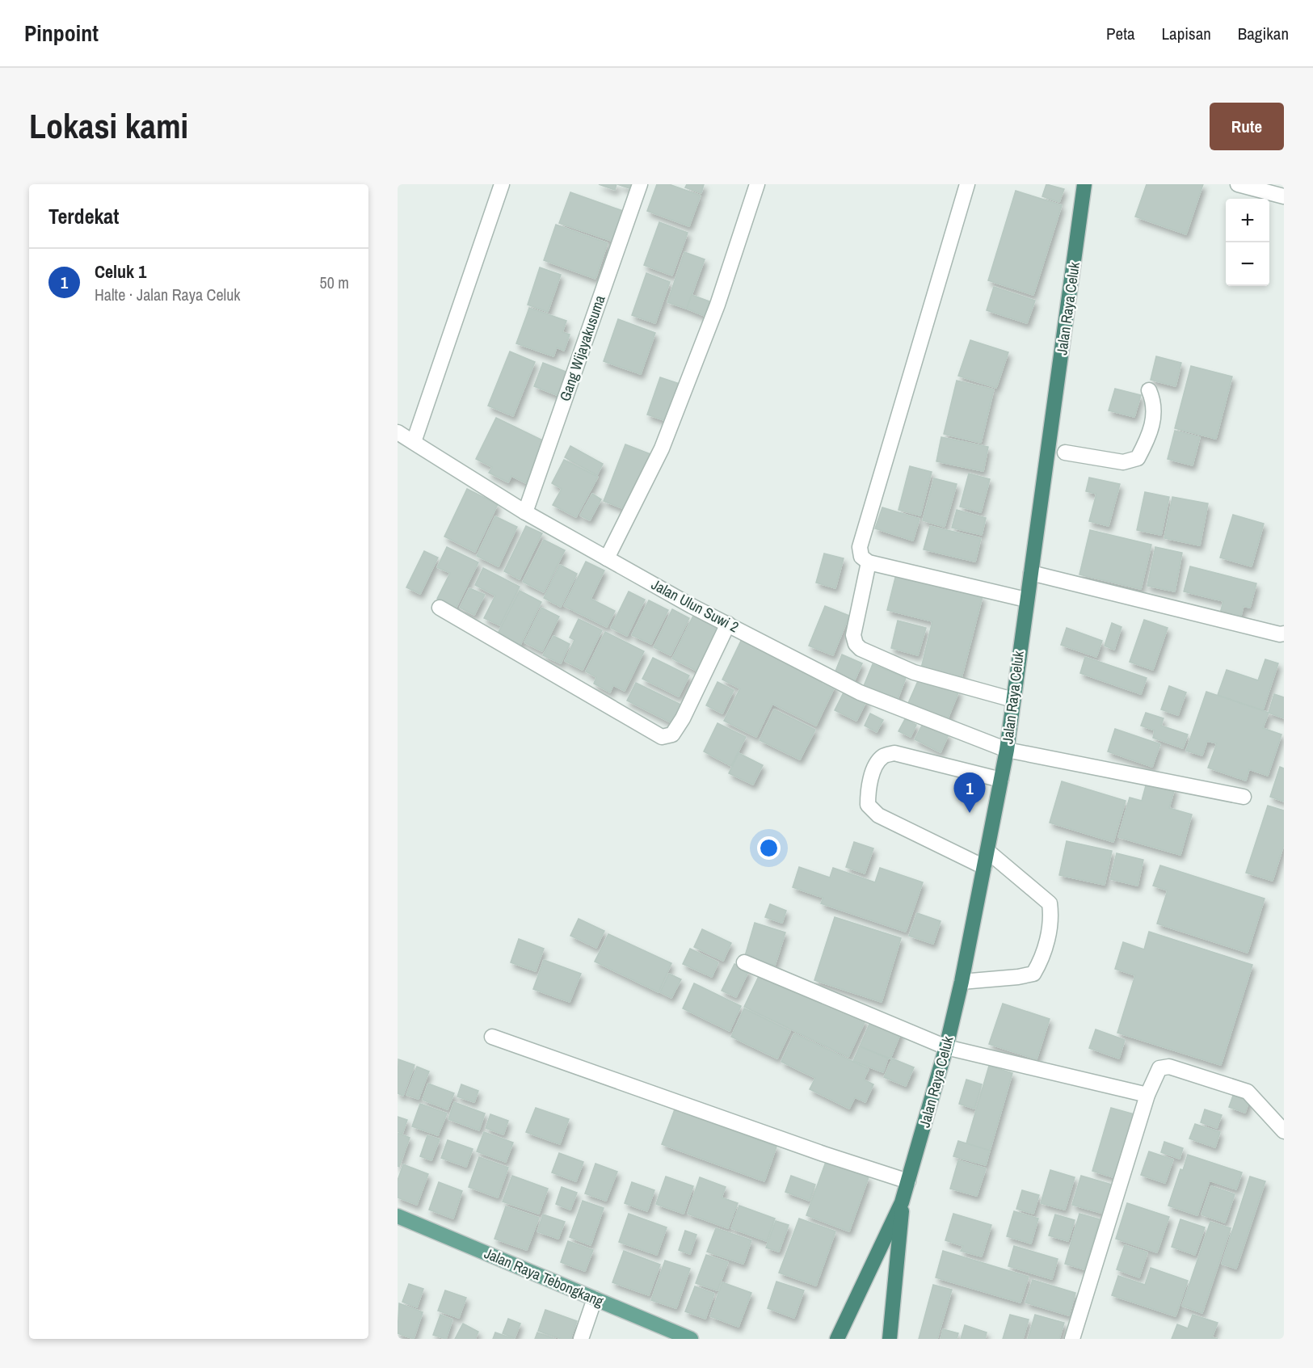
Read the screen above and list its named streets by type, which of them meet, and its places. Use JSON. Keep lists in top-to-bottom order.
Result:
{
  "streets": {
    "highway": ["Jalan Raya Celuk"],
    "main road": ["Jalan Raya Tebongkang"],
    "street": ["Gang Wijayakusuma", "Jalan Ulun Suwi 2"]
  },
  "crossings": [
    ["Jalan Raya Celuk", "Jalan Ulun Suwi 2"],
    ["Gang Wijayakusuma", "Jalan Ulun Suwi 2"]
  ],
  "page": {
    "header": "Pinpoint",
    "nav": ["Peta", "Lapisan", "Bagikan"],
    "buttons": "Rute",
    "title": "Lokasi kami",
    "heading": "Terdekat",
    "map_buttons": ["+", "−"],
    "list": [
      {
        "mark": "1",
        "name": "Celuk 1",
        "note": "Halte · Jalan Raya Celuk",
        "value": "50 m"
      }
    ],
    "pins": "1"
  }
}
